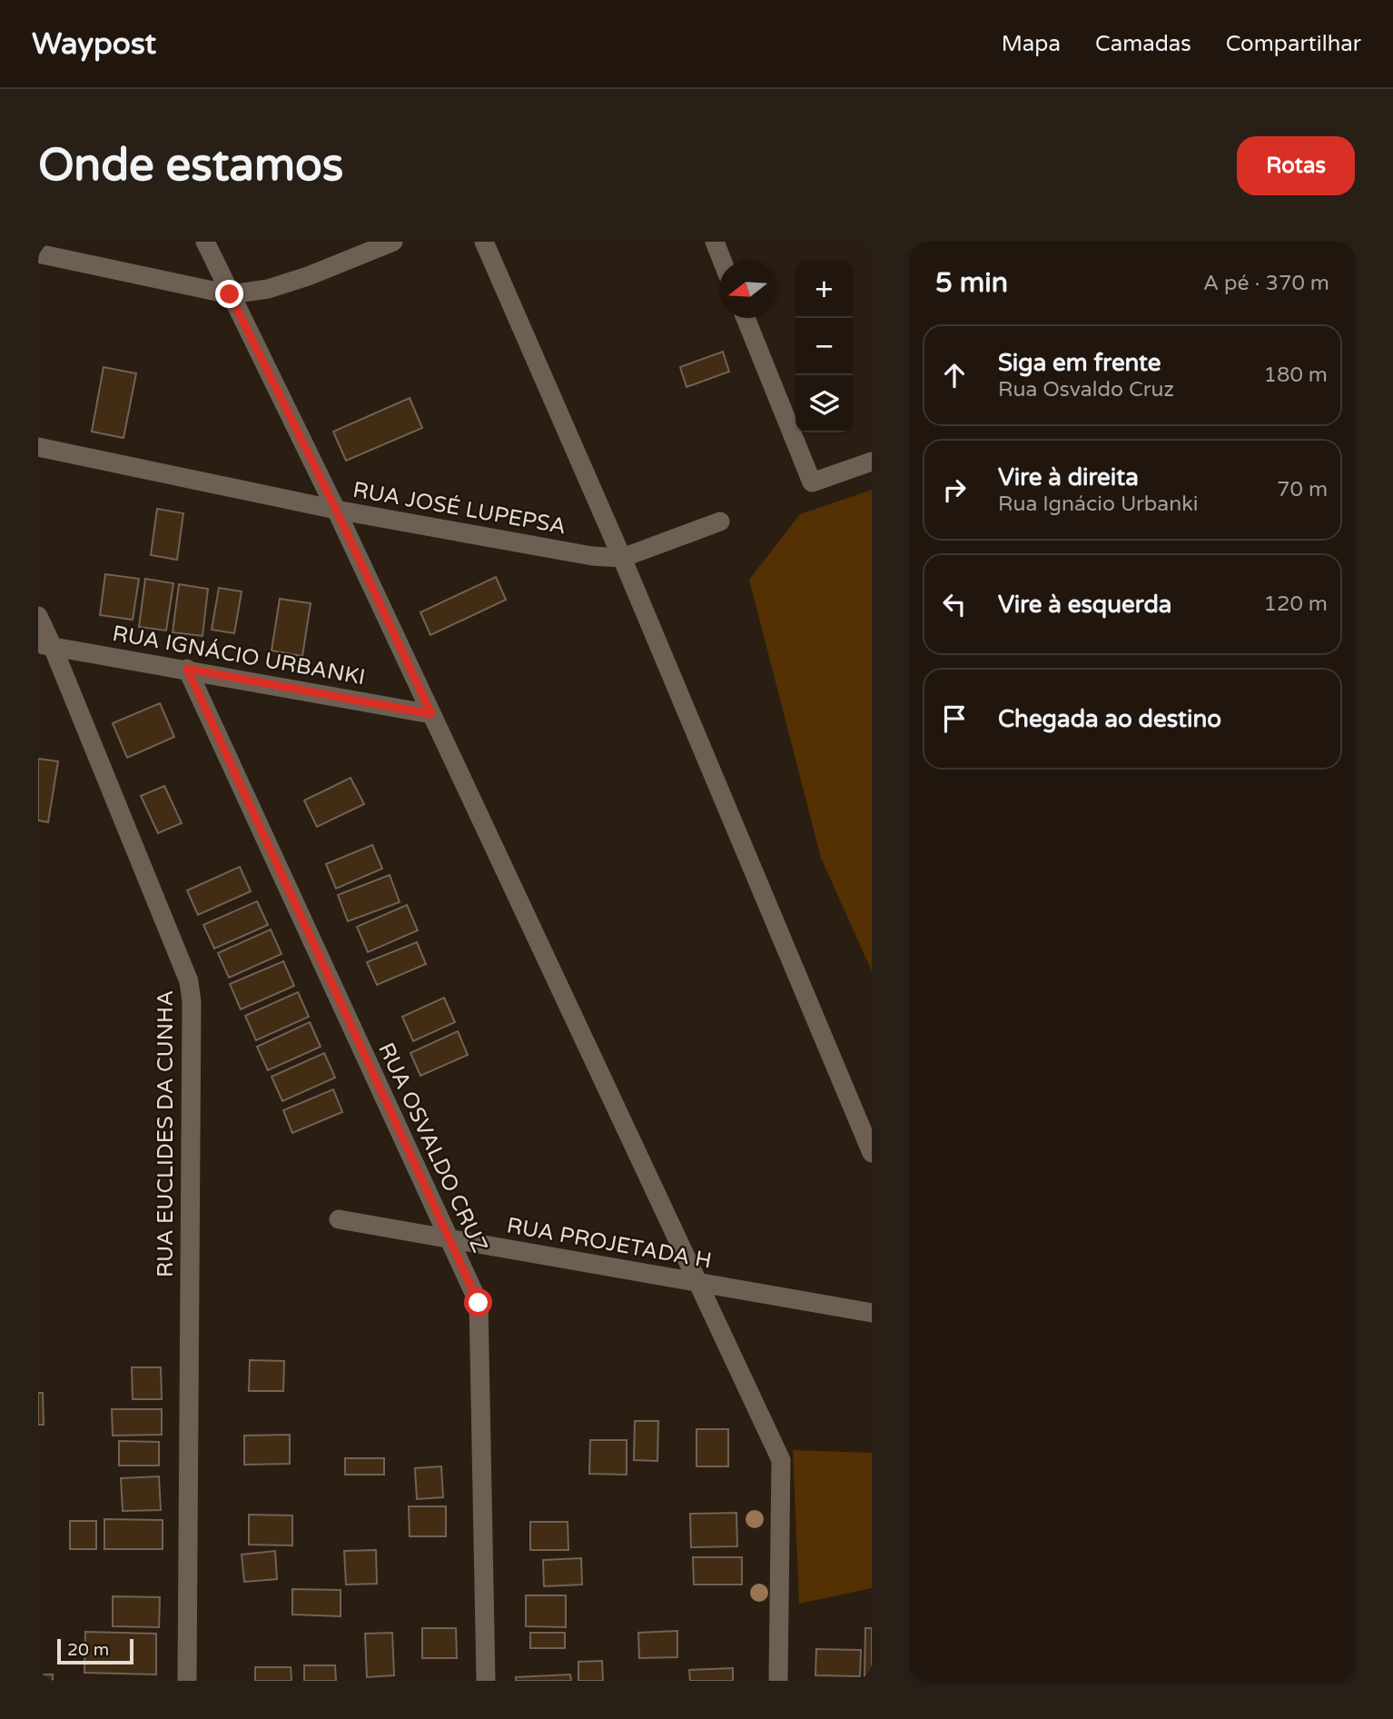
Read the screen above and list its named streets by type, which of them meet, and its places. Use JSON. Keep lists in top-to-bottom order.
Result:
{
  "streets": {
    "street": [
      "RUA JOSÉ LUPEPSA",
      "RUA IGNÁCIO URBANKI",
      "RUA EUCLIDES DA CUNHA",
      "RUA OSVALDO CRUZ",
      "RUA PROJETADA H"
    ]
  },
  "crossings": [
    ["RUA IGNÁCIO URBANKI", "RUA EUCLIDES DA CUNHA"],
    ["RUA IGNÁCIO URBANKI", "RUA OSVALDO CRUZ"],
    ["RUA OSVALDO CRUZ", "RUA PROJETADA H"]
  ],
  "scale_bar": "20 m",
  "north": "left",
  "page": {
    "header": "Waypost",
    "nav": ["Mapa", "Camadas", "Compartilhar"],
    "buttons": "Rotas",
    "title": "Onde estamos",
    "heading": ["5 min", "A pé · 370 m"],
    "map_buttons": ["+", "−"],
    "list": [
      ["Siga em frente", "Rua Osvaldo Cruz", "180 m"],
      ["Vire à direita", "Rua Ignácio Urbanki", "70 m"],
      ["Vire à esquerda", "120 m"],
      "Chegada ao destino"
    ],
    "scale": "20 m"
  }
}
